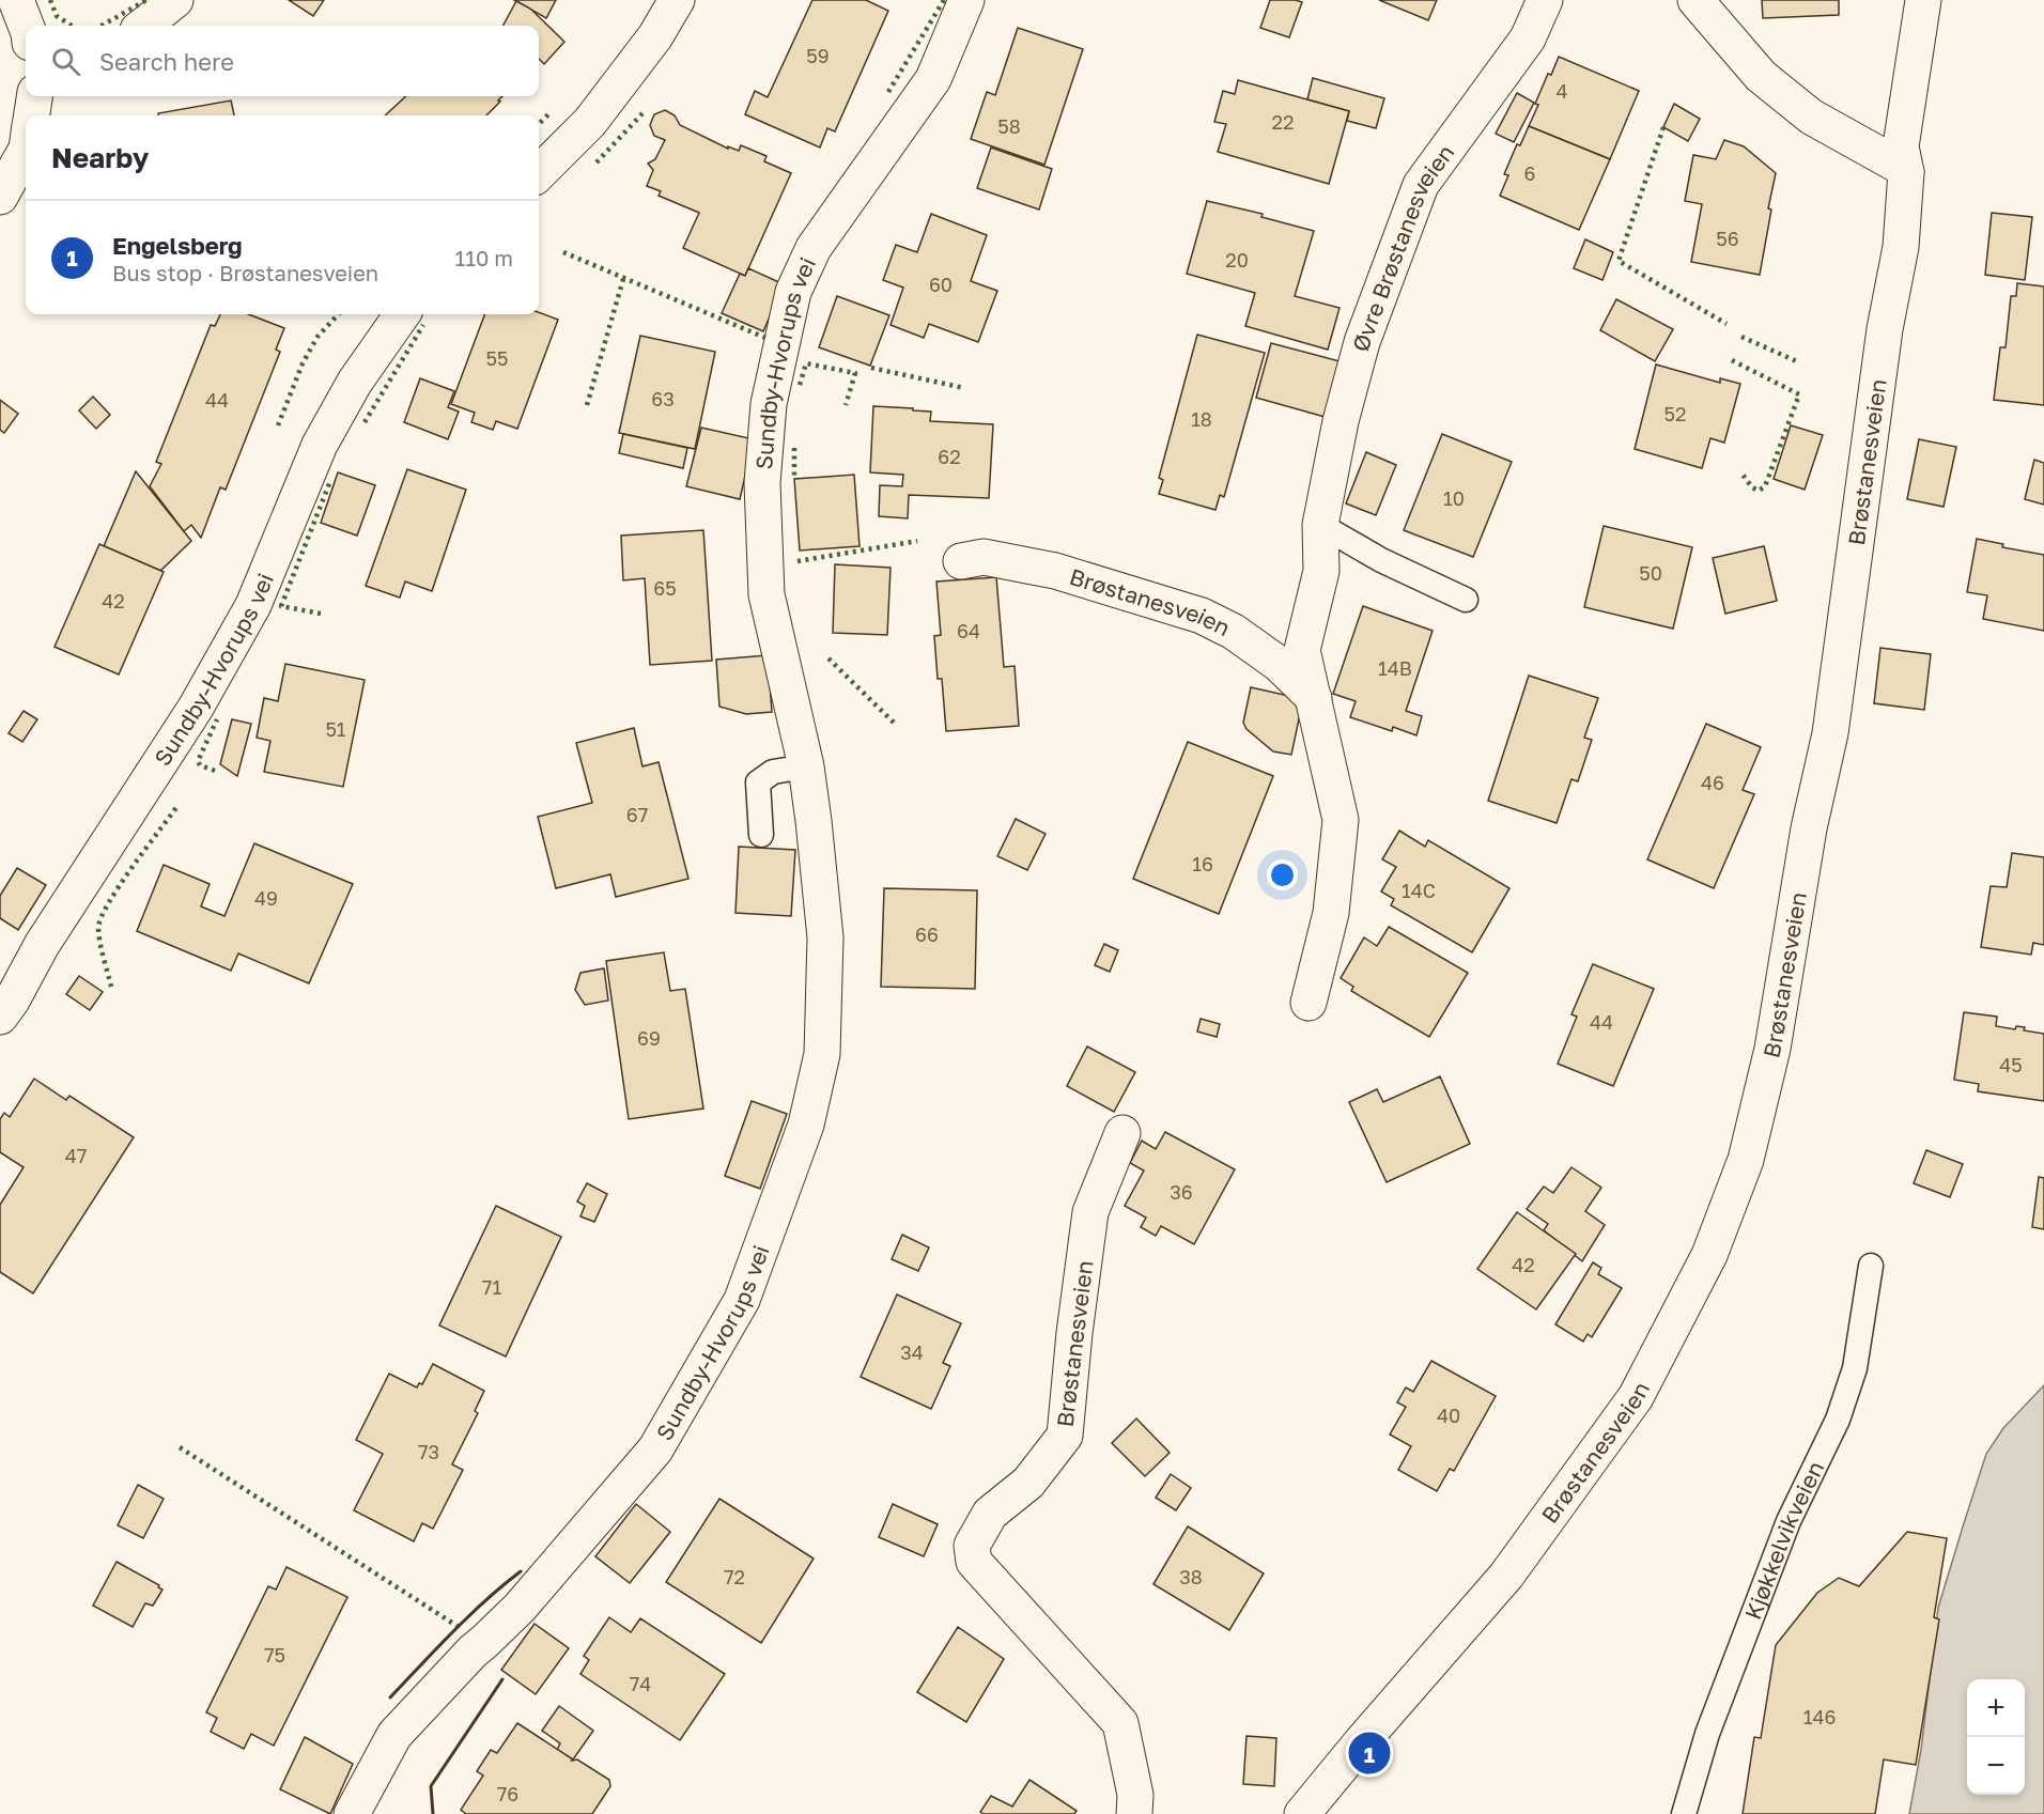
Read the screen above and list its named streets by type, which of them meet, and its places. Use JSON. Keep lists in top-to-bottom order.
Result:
{
  "streets": {
    "street": ["Øvre Brøstanesveien", "Sundby-Hvorups vei", "Brøstanesveien"],
    "lane": ["Kjøkkelvikveien"]
  },
  "crossings": [
    ["Øvre Brøstanesveien", "Brøstanesveien"]
  ],
  "house_numbers": [
    "59",
    "4",
    "22",
    "58",
    "6",
    "56",
    "20",
    "60",
    "55",
    "63",
    "44",
    "52",
    "18",
    "62",
    "10",
    "50",
    "65",
    "42",
    "64",
    "14B",
    "51",
    "46",
    "67",
    "16",
    "14C",
    "49",
    "66",
    "44",
    "69",
    "45",
    "47",
    "36",
    "42",
    "71",
    "34",
    "40",
    "73",
    "72",
    "38",
    "75",
    "74",
    "146",
    "76"
  ],
  "page": {
    "search": "Search here",
    "heading": "Nearby",
    "list": [
      {
        "mark": "1",
        "name": "Engelsberg",
        "note": "Bus stop · Brøstanesveien",
        "value": "110 m"
      }
    ],
    "map_buttons": ["+", "−"],
    "pins": "1"
  }
}
